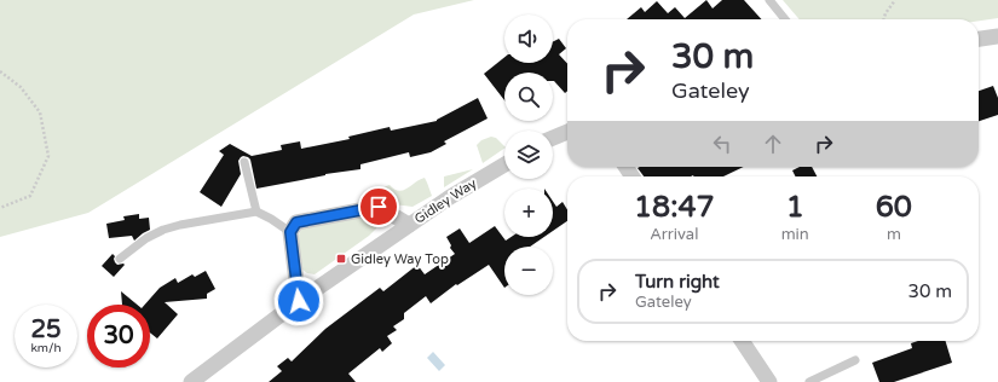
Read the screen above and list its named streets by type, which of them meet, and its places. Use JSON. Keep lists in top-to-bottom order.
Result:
{
  "streets": {
    "street": ["Gidley Way"]
  },
  "places": {
    "transit": ["Gidley Way Top"]
  },
  "page": {
    "map_buttons": ["+", "−"],
    "turn": ["30 m", "Gateley"],
    "eta": [
      "18:47",
      "Arrival",
      "1",
      "min",
      "60",
      "m"
    ],
    "list": [
      {
        "name": "Turn right",
        "note": "Gateley",
        "value": "30 m"
      }
    ],
    "speed": "25 km/h",
    "limit": "30"
  }
}
